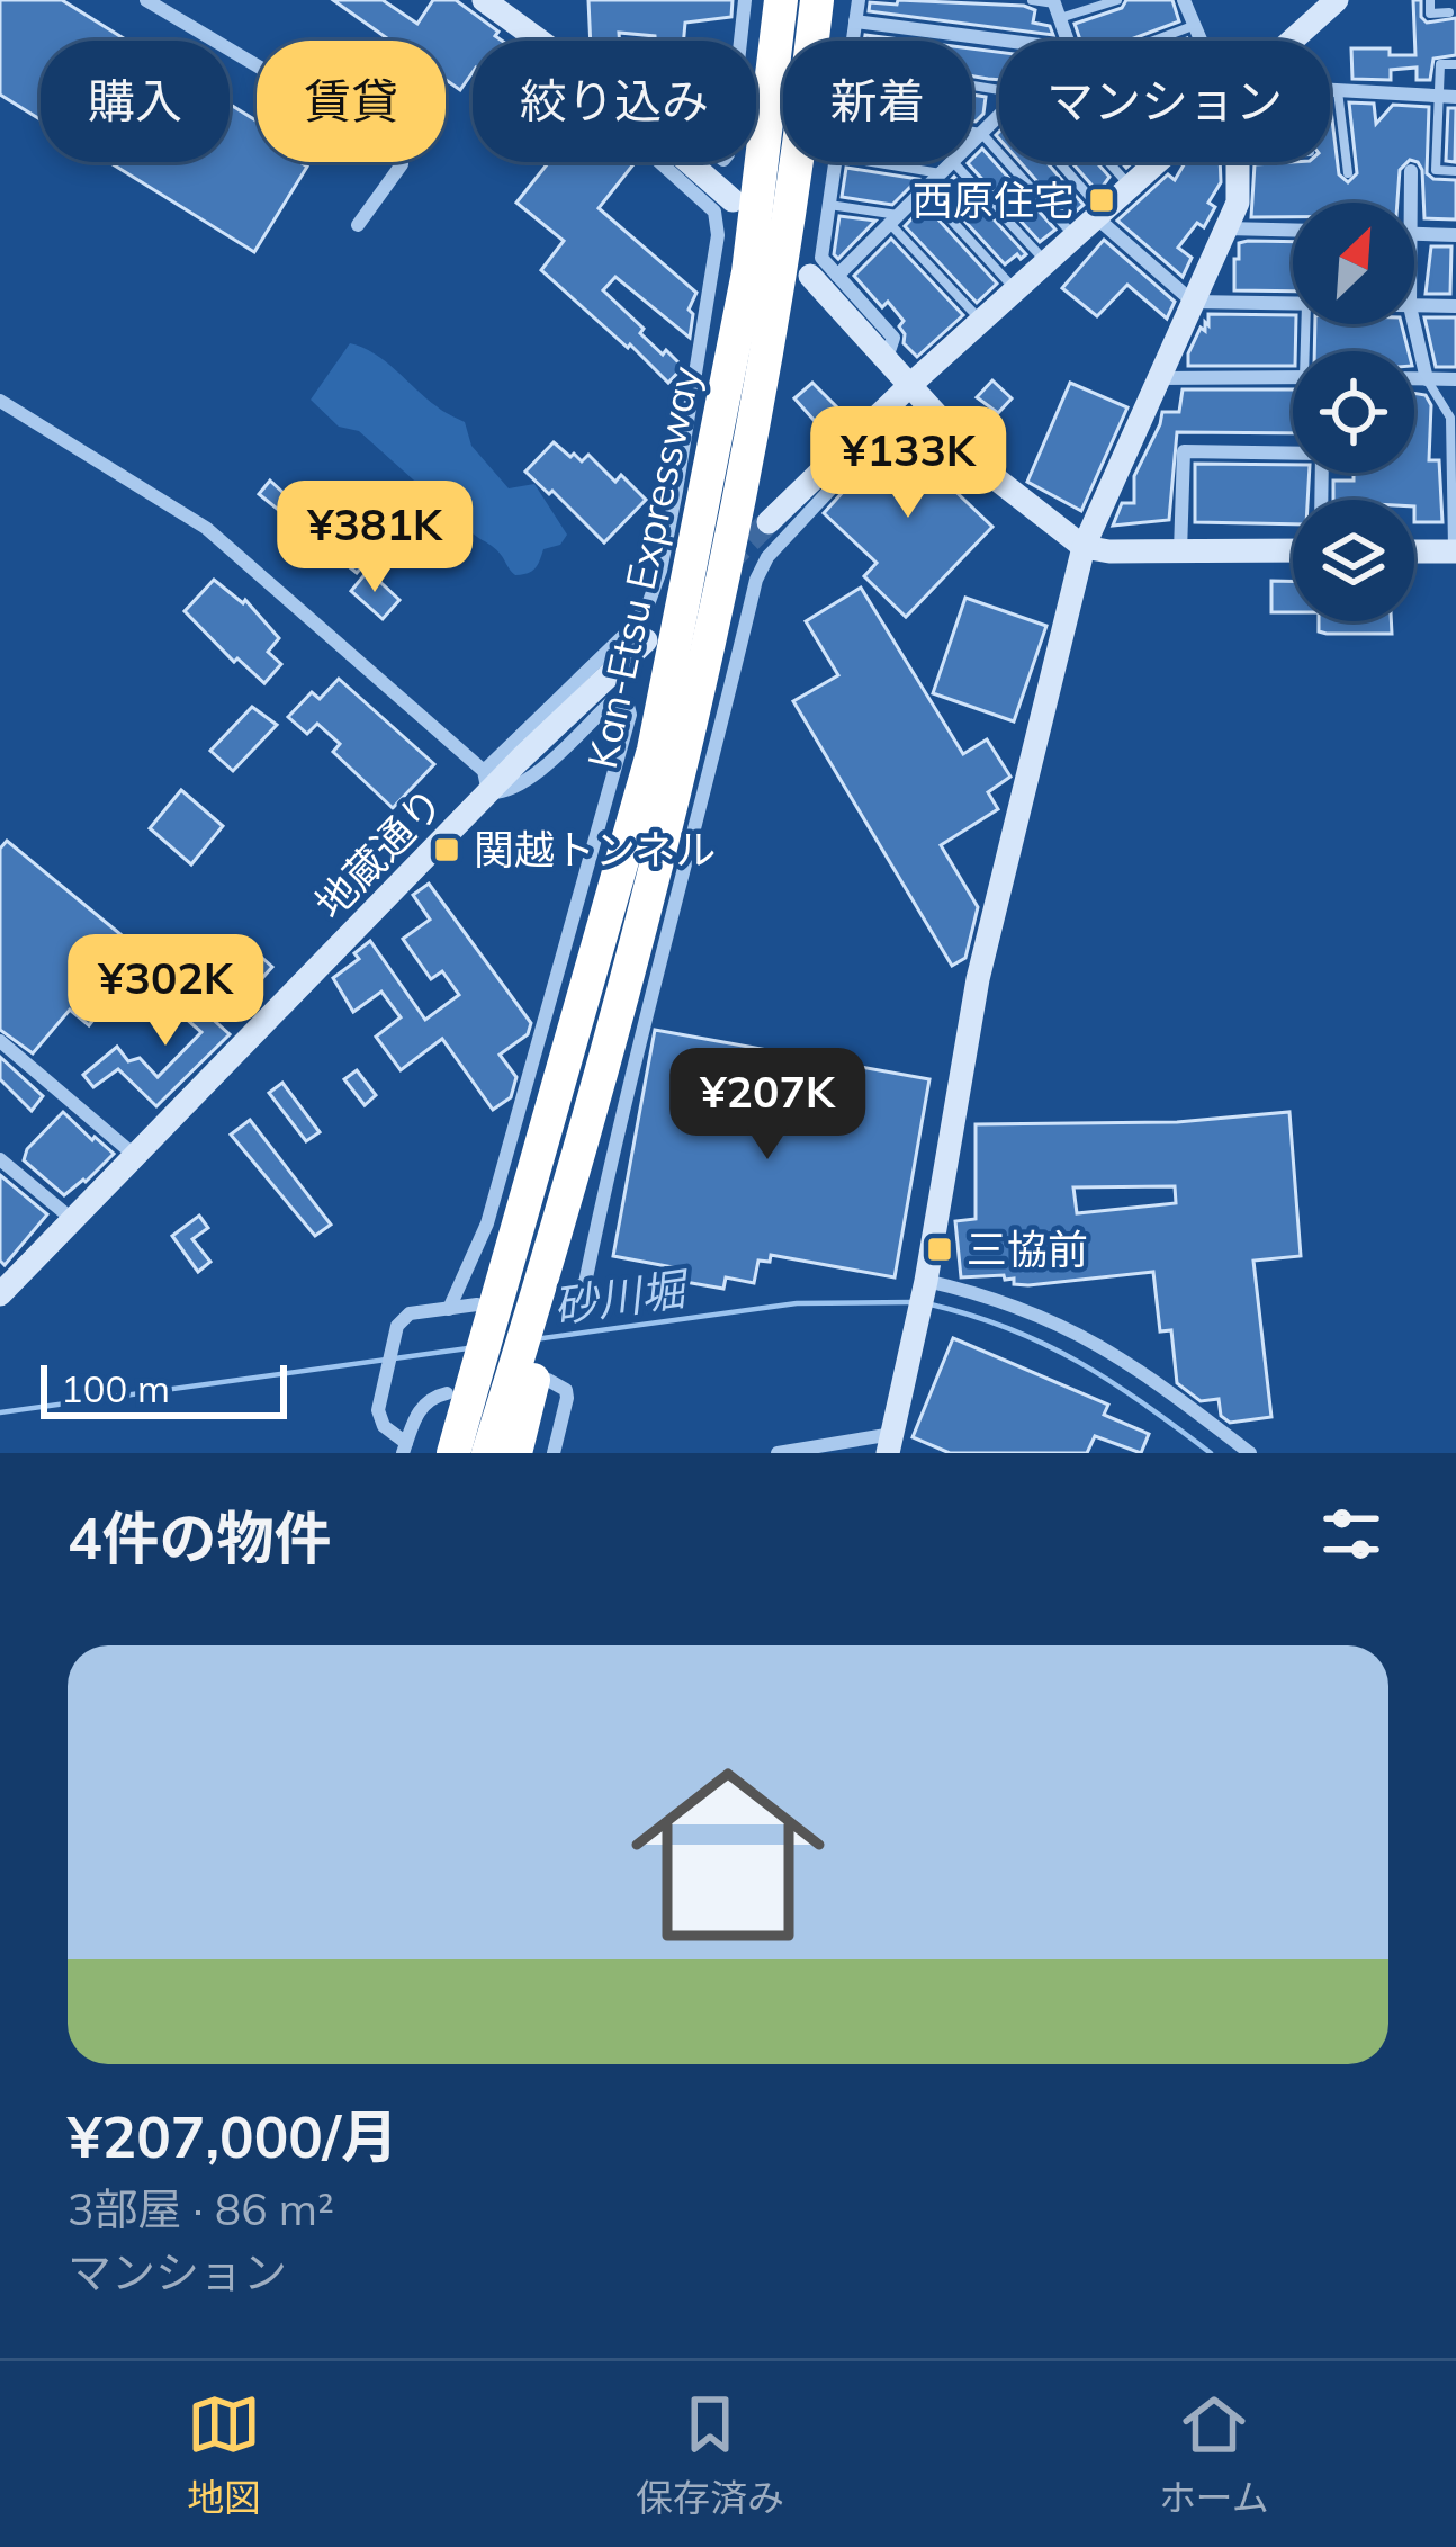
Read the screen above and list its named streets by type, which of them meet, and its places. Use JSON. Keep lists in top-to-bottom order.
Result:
{
  "streets": {
    "highway": ["Kan-Etsu Expressway"],
    "street": ["地蔵通り"]
  },
  "water": ["砂川堀"],
  "places": {
    "transit": ["西原住宅", "関越トンネル", "三協前"]
  },
  "scale_bar": "100 m",
  "north": "top right",
  "page": {
    "chip": [
      "購入",
      "賃貸",
      "絞り込み",
      "新着",
      "マンション"
    ],
    "price": [
      "¥133K",
      "¥381K",
      "¥302K",
      "¥207K"
    ],
    "scale": "100 m",
    "heading": "4件の物件",
    "list": [
      {
        "name": "¥207,000/月",
        "note": "3部屋 · 86 m² · マンション"
      }
    ],
    "tabs": ["地図", "保存済み", "ホーム"]
  }
}
